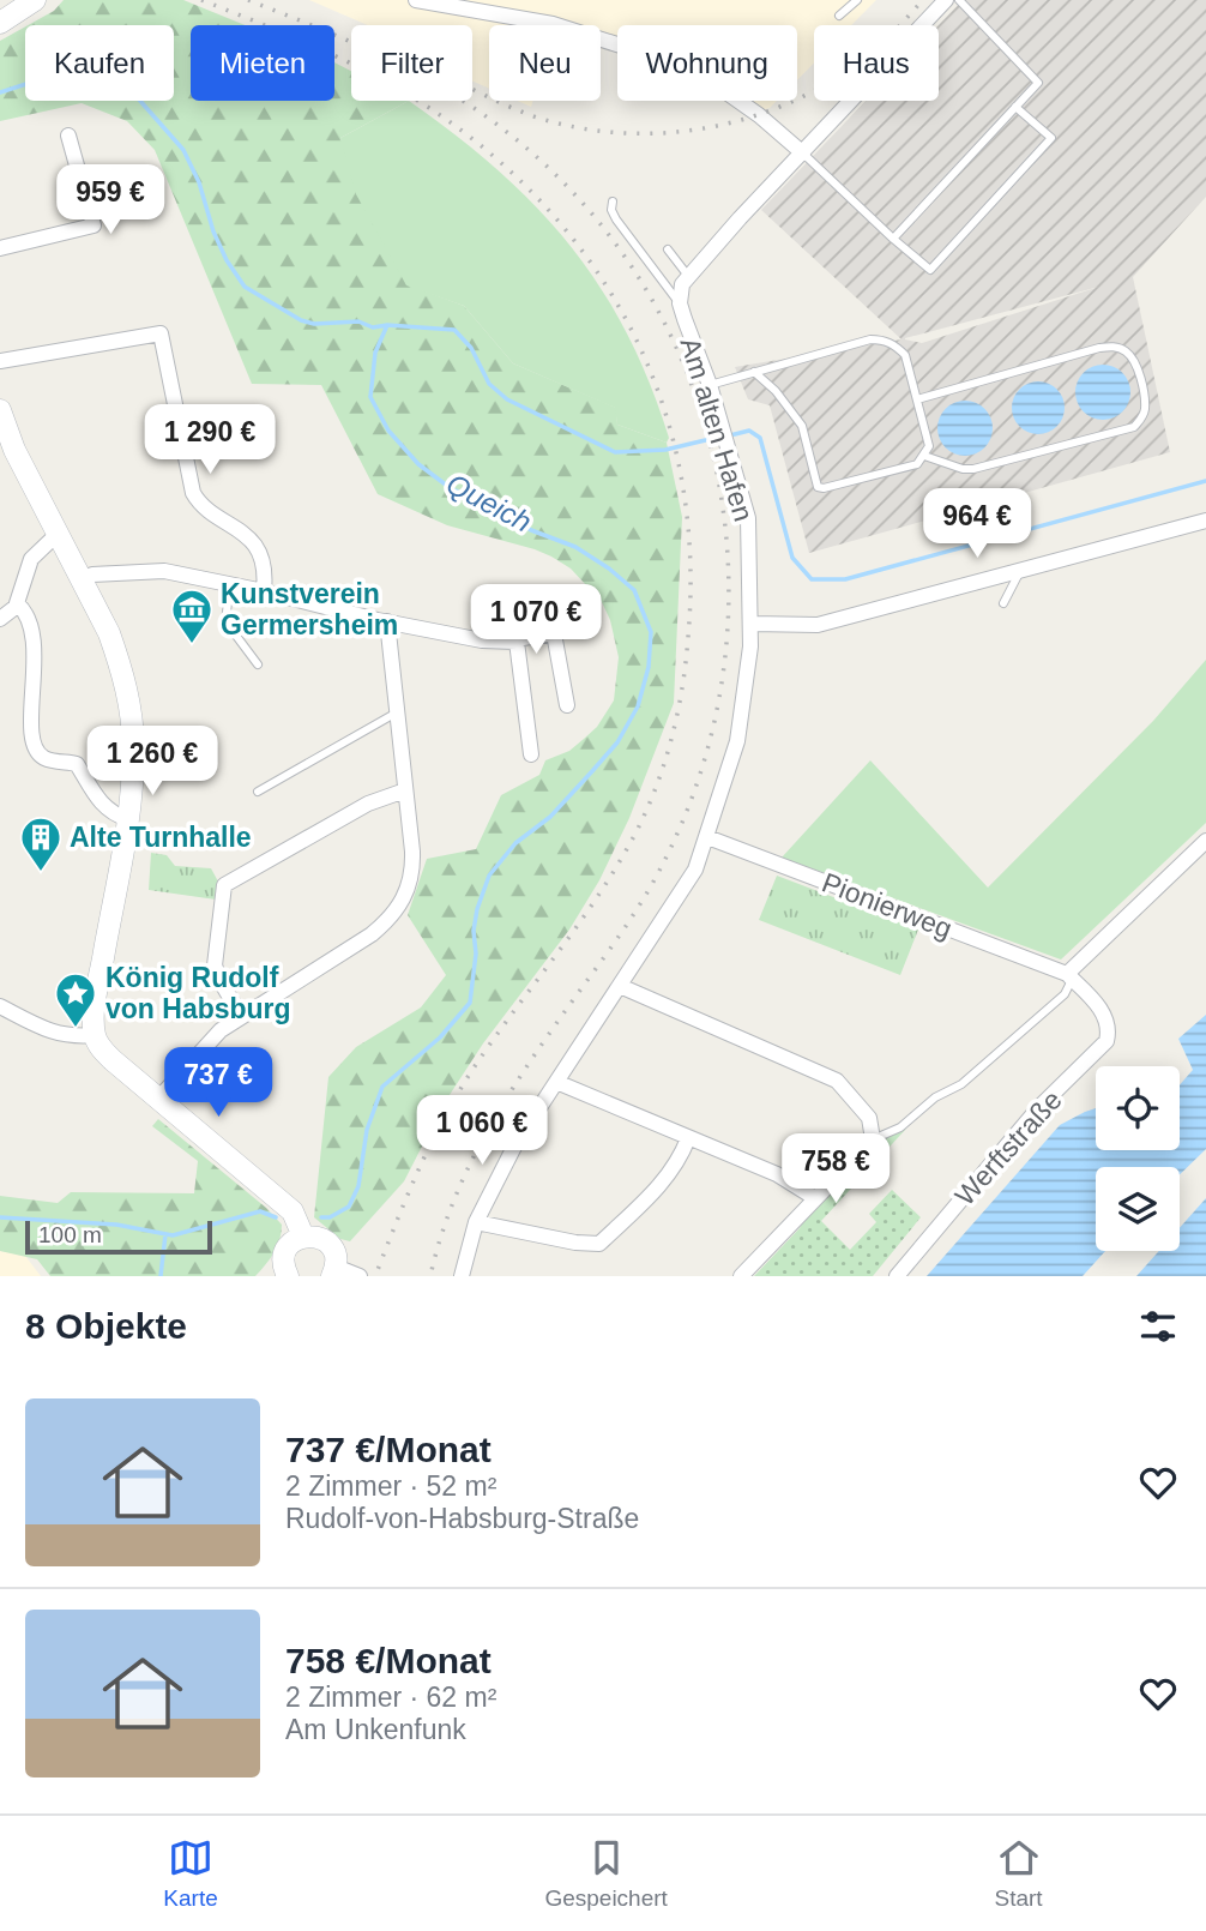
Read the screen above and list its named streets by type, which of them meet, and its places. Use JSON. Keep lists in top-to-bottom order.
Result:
{
  "streets": {
    "street": ["Am alten Hafen", "Pionierweg", "Werftstraße"]
  },
  "crossings": [
    ["Am alten Hafen", "Pionierweg"],
    ["Pionierweg", "Werftstraße"]
  ],
  "water": ["Queich"],
  "places": {
    "museum": ["Kunstverein Germersheim"],
    "building": ["Alte Turnhalle"],
    "place": ["König Rudolf von Habsburg"]
  },
  "scale_bar": "100 m",
  "page": {
    "chip": [
      "Kaufen",
      "Mieten",
      "Filter",
      "Neu",
      "Wohnung",
      "Haus"
    ],
    "price": [
      "959 €",
      "1 290 €",
      "964 €",
      "1 070 €",
      "1 260 €",
      "737 €",
      "1 060 €",
      "758 €"
    ],
    "scale": "100 m",
    "heading": "8 Objekte",
    "list": [
      {
        "name": "737 €/Monat",
        "note": "2 Zimmer · 52 m² · Rudolf-von-Habsburg-Straße"
      },
      {
        "name": "758 €/Monat",
        "note": "2 Zimmer · 62 m² · Am Unkenfunk"
      }
    ],
    "tabs": ["Karte", "Gespeichert", "Start"]
  }
}
